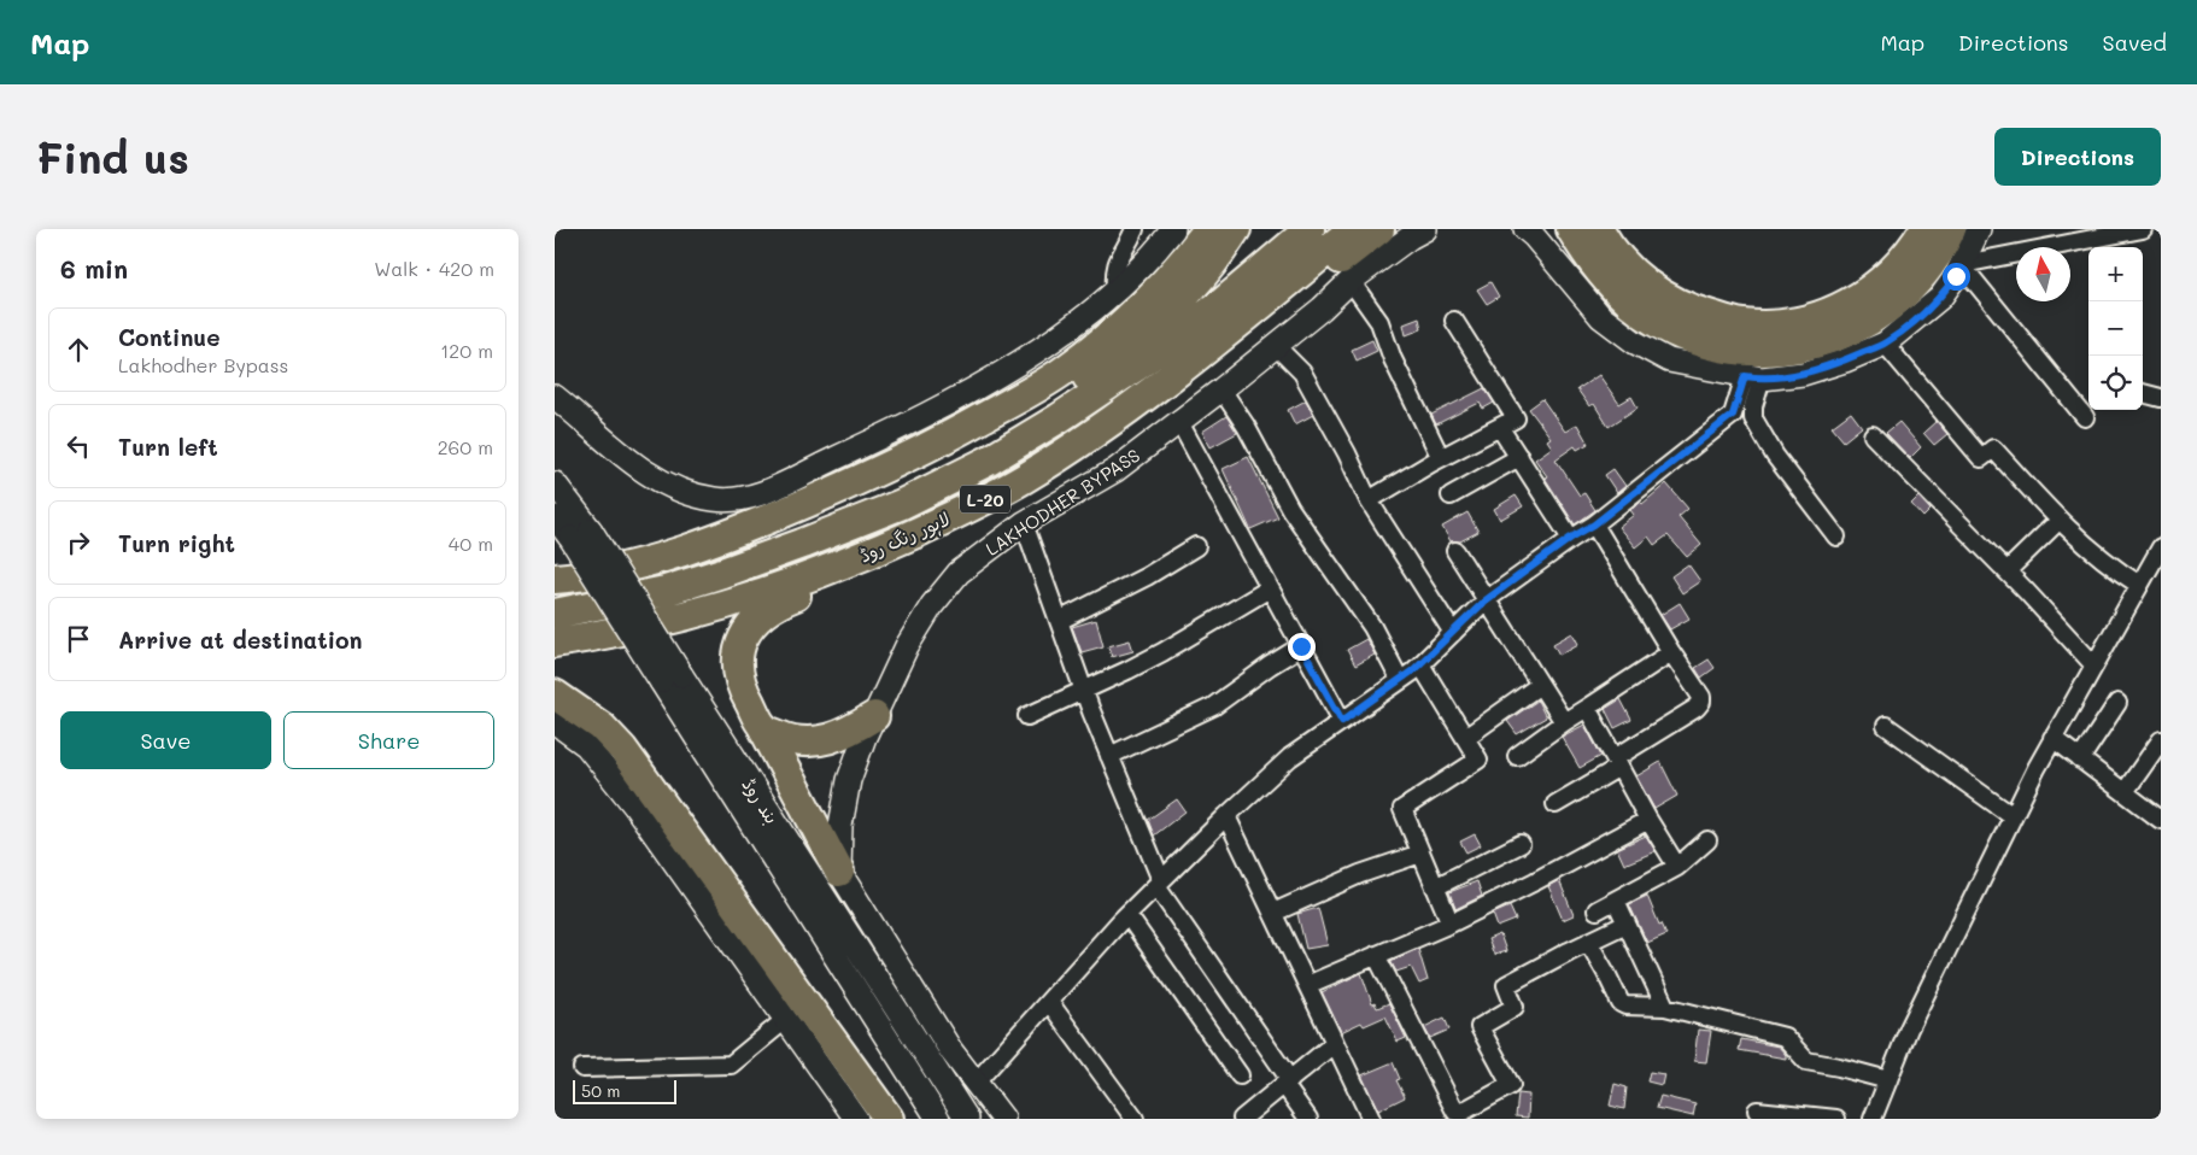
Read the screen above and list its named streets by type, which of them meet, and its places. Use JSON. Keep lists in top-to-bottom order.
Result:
{
  "streets": {
    "highway": ["L-20", "لاہور رنگ روڈ"],
    "main road": ["LAKHODHER BYPASS", "بند روڈ"]
  },
  "scale_bar": "50 m",
  "north": "top",
  "page": {
    "header": "Map",
    "nav": ["Map", "Directions", "Saved"],
    "buttons": [
      "Directions",
      ["Save", "Share"]
    ],
    "title": "Find us",
    "heading": ["6 min", "Walk · 420 m"],
    "map_buttons": ["+", "−"],
    "list": [
      ["Continue", "Lakhodher Bypass", "120 m"],
      ["Turn left", "260 m"],
      ["Turn right", "40 m"],
      "Arrive at destination"
    ],
    "scale": "50 m"
  }
}
